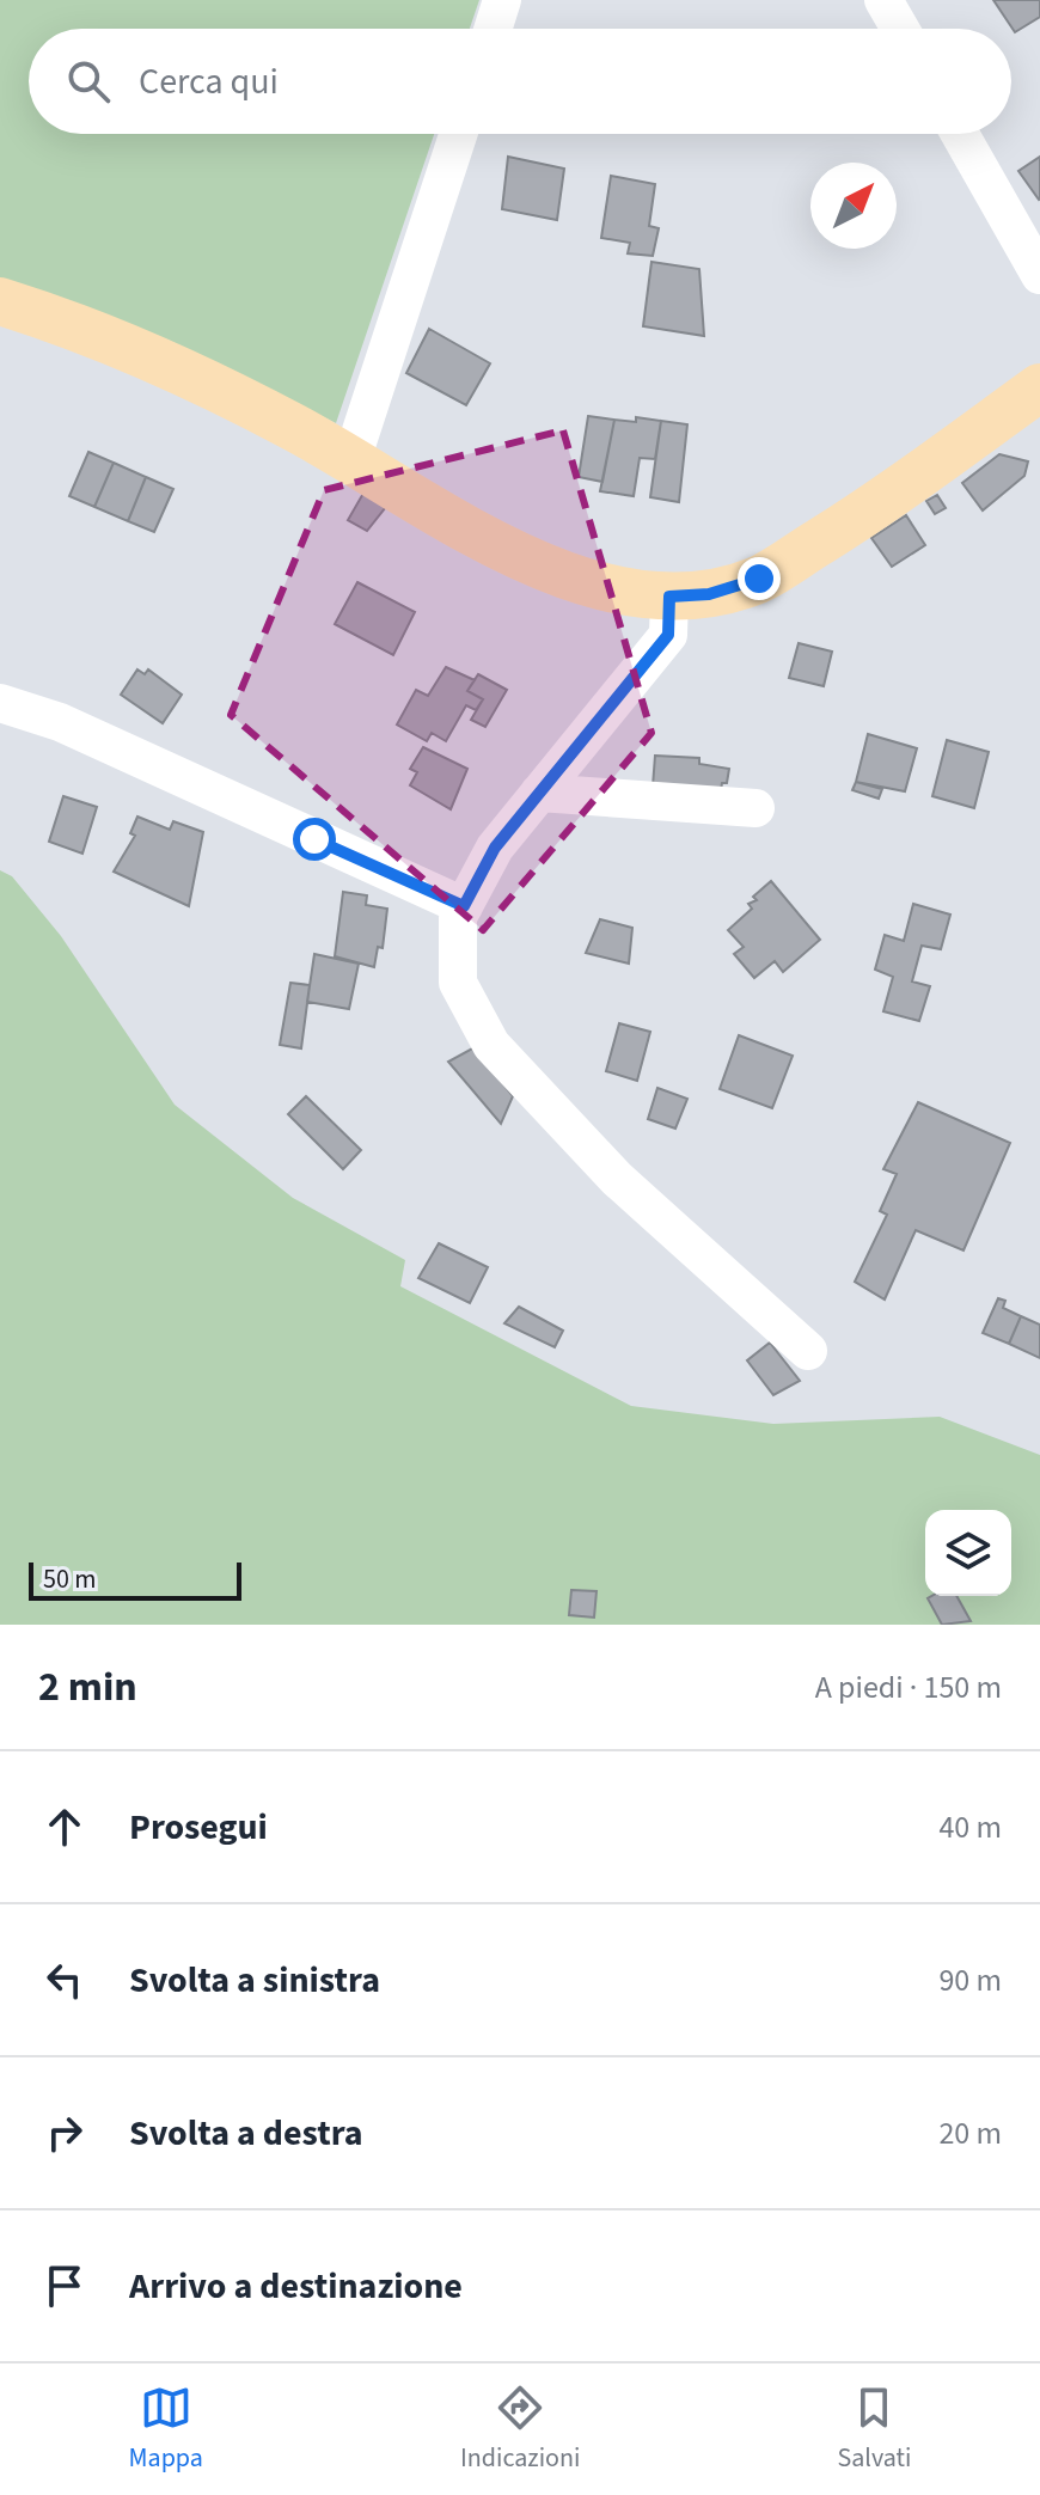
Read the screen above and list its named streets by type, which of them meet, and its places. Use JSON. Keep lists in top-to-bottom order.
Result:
{
  "scale_bar": "50 m",
  "north": "top right",
  "page": {
    "search": "Cerca qui",
    "scale": "50 m",
    "heading": ["2 min", "A piedi · 150 m"],
    "list": [
      ["Prosegui", "40 m"],
      ["Svolta a sinistra", "90 m"],
      ["Svolta a destra", "20 m"],
      "Arrivo a destinazione"
    ],
    "nav": ["Mappa", "Indicazioni", "Salvati"]
  }
}
